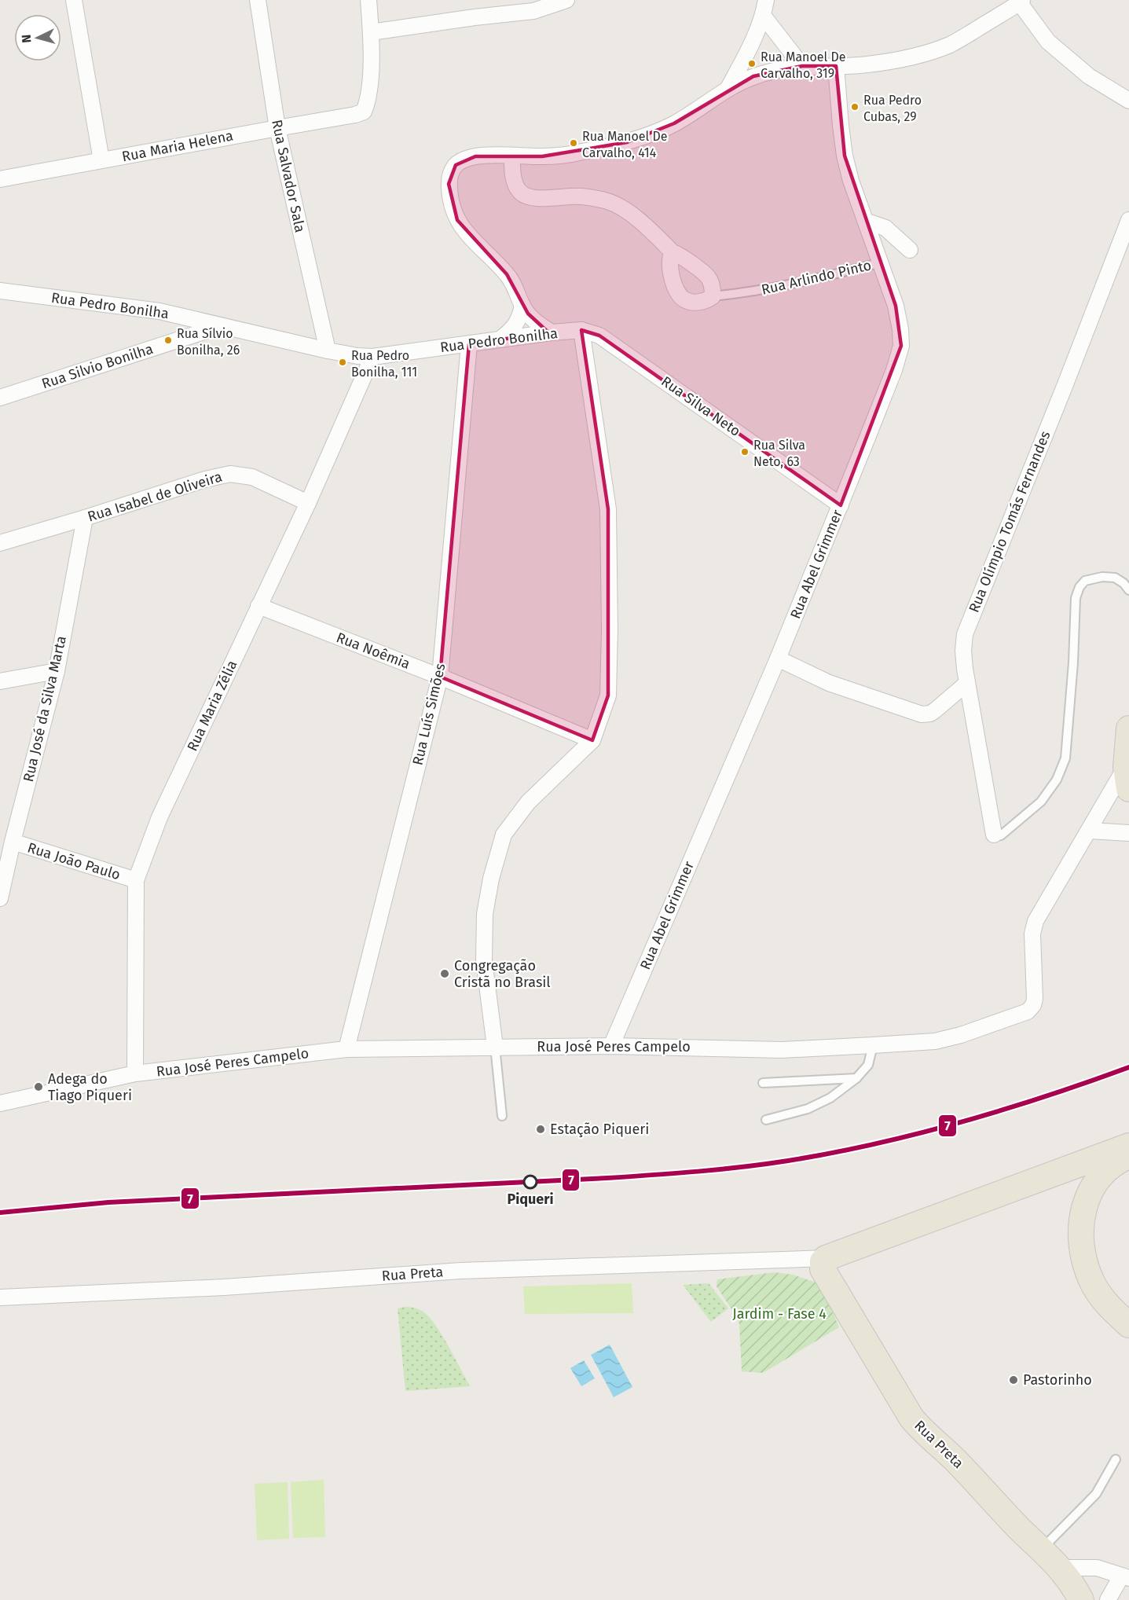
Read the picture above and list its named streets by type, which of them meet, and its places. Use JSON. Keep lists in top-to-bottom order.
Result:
{
  "streets": {
    "main road": ["Rua Preta"],
    "street": [
      "Rua Maria Helena",
      "Rua Salvador Sala",
      "Rua Pedro Bonilha",
      "Rua Silvio Bonilha",
      "Rua Silva Neto",
      "Rua Isabel de Oliveira",
      "Rua Olímpio Tomás Fernandes",
      "Rua Abel Grimmer",
      "Rua Noêmia",
      "Rua Maria Zélia",
      "Rua José da Silva Marta",
      "Rua Luís Simões",
      "Rua João Paulo",
      "Rua José Peres Campelo"
    ],
    "lane": ["Rua Arlindo Pinto"]
  },
  "crossings": [
    ["Rua Maria Helena", "Rua Salvador Sala"],
    ["Rua Salvador Sala", "Rua Pedro Bonilha"],
    ["Rua Arlindo Pinto", "Rua Abel Grimmer"],
    ["Rua Pedro Bonilha", "Rua Silvio Bonilha"],
    ["Rua Pedro Bonilha", "Rua Silva Neto"],
    ["Rua Pedro Bonilha", "Rua Maria Zélia"],
    ["Rua Pedro Bonilha", "Rua Luís Simões"],
    ["Rua Silva Neto", "Rua Abel Grimmer"],
    ["Rua Isabel de Oliveira", "Rua Maria Zélia"],
    ["Rua Isabel de Oliveira", "Rua José da Silva Marta"],
    ["Rua Abel Grimmer", "Rua José Peres Campelo"],
    ["Rua Noêmia", "Rua Maria Zélia"],
    ["Rua Noêmia", "Rua Luís Simões"],
    ["Rua Maria Zélia", "Rua João Paulo"],
    ["Rua Maria Zélia", "Rua José Peres Campelo"],
    ["Rua José da Silva Marta", "Rua João Paulo"],
    ["Rua Luís Simões", "Rua José Peres Campelo"]
  ],
  "parks": ["Jardim - Fase 4"],
  "places": [
    "Rua Manoel De Carvalho, 319",
    "Rua Pedro Cubas, 29",
    "Rua Manoel De Carvalho, 414",
    "Rua Sílvio Bonilha, 26",
    "Rua Pedro Bonilha, 111",
    "Rua Silva Neto, 63",
    "Congregação Cristã no Brasil",
    "Adega do Tiago Piqueri",
    "Estação Piqueri",
    "Piqueri",
    "Pastorinho"
  ],
  "lines": ["transit line 7"],
  "north": "left"
}
